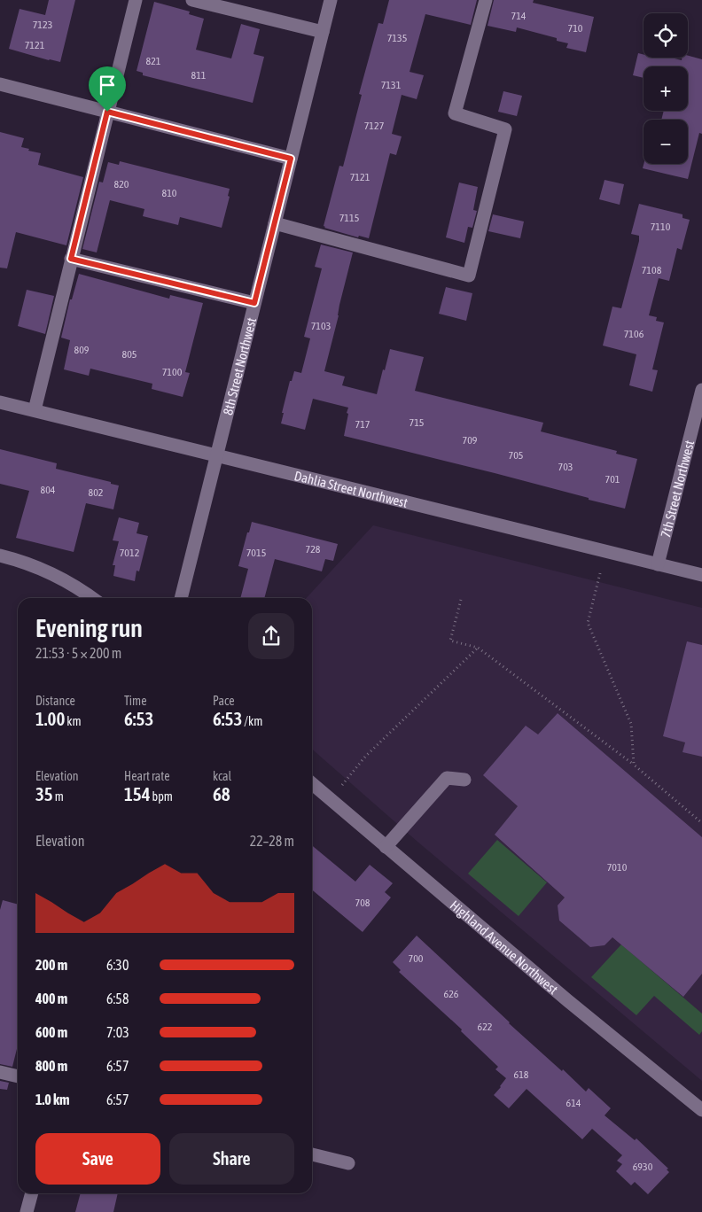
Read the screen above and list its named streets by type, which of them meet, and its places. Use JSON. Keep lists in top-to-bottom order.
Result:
{
  "streets": {
    "street": [
      "8th Street Northwest",
      "Dahlia Street Northwest",
      "7th Street Northwest",
      "Highland Avenue Northwest"
    ]
  },
  "crossings": [
    ["8th Street Northwest", "Dahlia Street Northwest"],
    ["Dahlia Street Northwest", "7th Street Northwest"]
  ],
  "house_numbers": [
    "714",
    "7123",
    "710",
    "7135",
    "7121",
    "821",
    "811",
    "7131",
    "7127",
    "7121",
    "820",
    "810",
    "7115",
    "7110",
    "7108",
    "7103",
    "7106",
    "809",
    "805",
    "7100",
    "715",
    "717",
    "709",
    "705",
    "703",
    "701",
    "804",
    "802",
    "728",
    "7012",
    "7015",
    "7010",
    "708",
    "700",
    "626",
    "622",
    "618",
    "614",
    "6930"
  ],
  "page": {
    "map_buttons": ["+", "−"],
    "heading": ["Evening run", "21:53 · 5 × 200 m"],
    "stats": [
      ["Distance", "1.00 km"],
      ["Time", "6:53"],
      ["Pace", "6:53 /km"],
      ["Elevation", "35 m"],
      ["Heart rate", "154 bpm"],
      ["kcal", "68"]
    ],
    "chart": ["Elevation", "22–28 m"],
    "list": [
      {
        "name": "200 m",
        "note": "6:30"
      },
      {
        "name": "400 m",
        "note": "6:58"
      },
      {
        "name": "600 m",
        "note": "7:03"
      },
      {
        "name": "800 m",
        "note": "6:57"
      },
      {
        "name": "1.0 km",
        "note": "6:57"
      }
    ],
    "buttons": ["Save", "Share"]
  }
}
